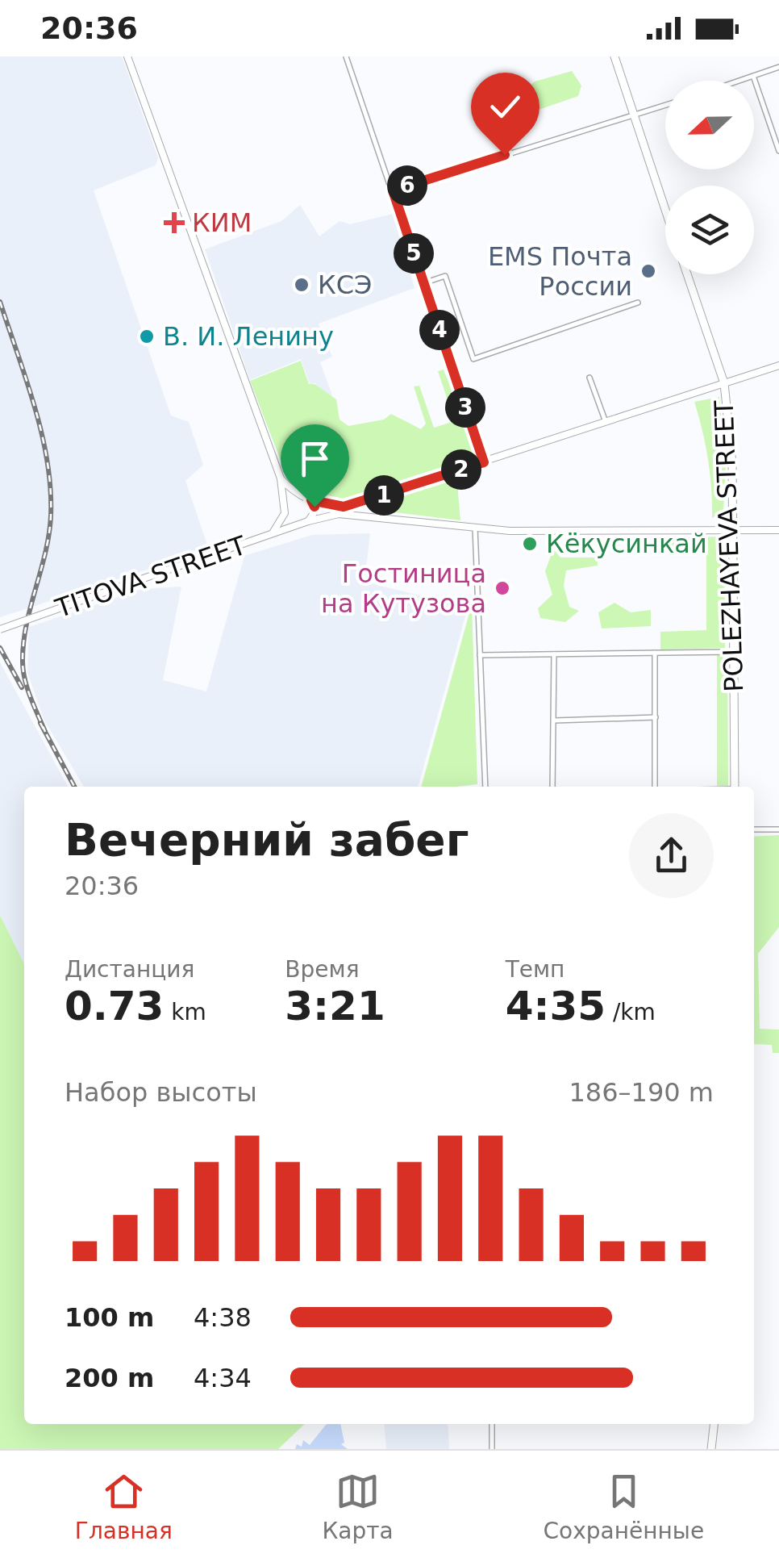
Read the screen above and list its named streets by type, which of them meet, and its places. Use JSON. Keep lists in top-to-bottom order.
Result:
{
  "streets": {
    "main road": ["POLEZHAYEVA STREET", "TITOVA STREET"]
  },
  "places": {
    "health": ["КИМ"],
    "other": [
      "EMS Почта России",
      "КСЭ",
      "В. И. Ленину",
      "Кёкусинкай",
      "Гостиница на Кутузова"
    ]
  },
  "north": "left",
  "page": {
    "status": "20:36",
    "pins": [
      "6",
      "5",
      "4",
      "3",
      "2",
      "1"
    ],
    "heading": ["Вечерний забег", "20:36"],
    "stats": [
      ["Дистанция", "0.73 km"],
      ["Время", "3:21"],
      ["Темп", "4:35 /km"]
    ],
    "chart": ["Набор высоты", "186–190 m"],
    "list": [
      {
        "name": "100 m",
        "note": "4:38"
      },
      {
        "name": "200 m",
        "note": "4:34"
      }
    ],
    "tabs": ["Главная", "Карта", "Сохранённые"]
  }
}
